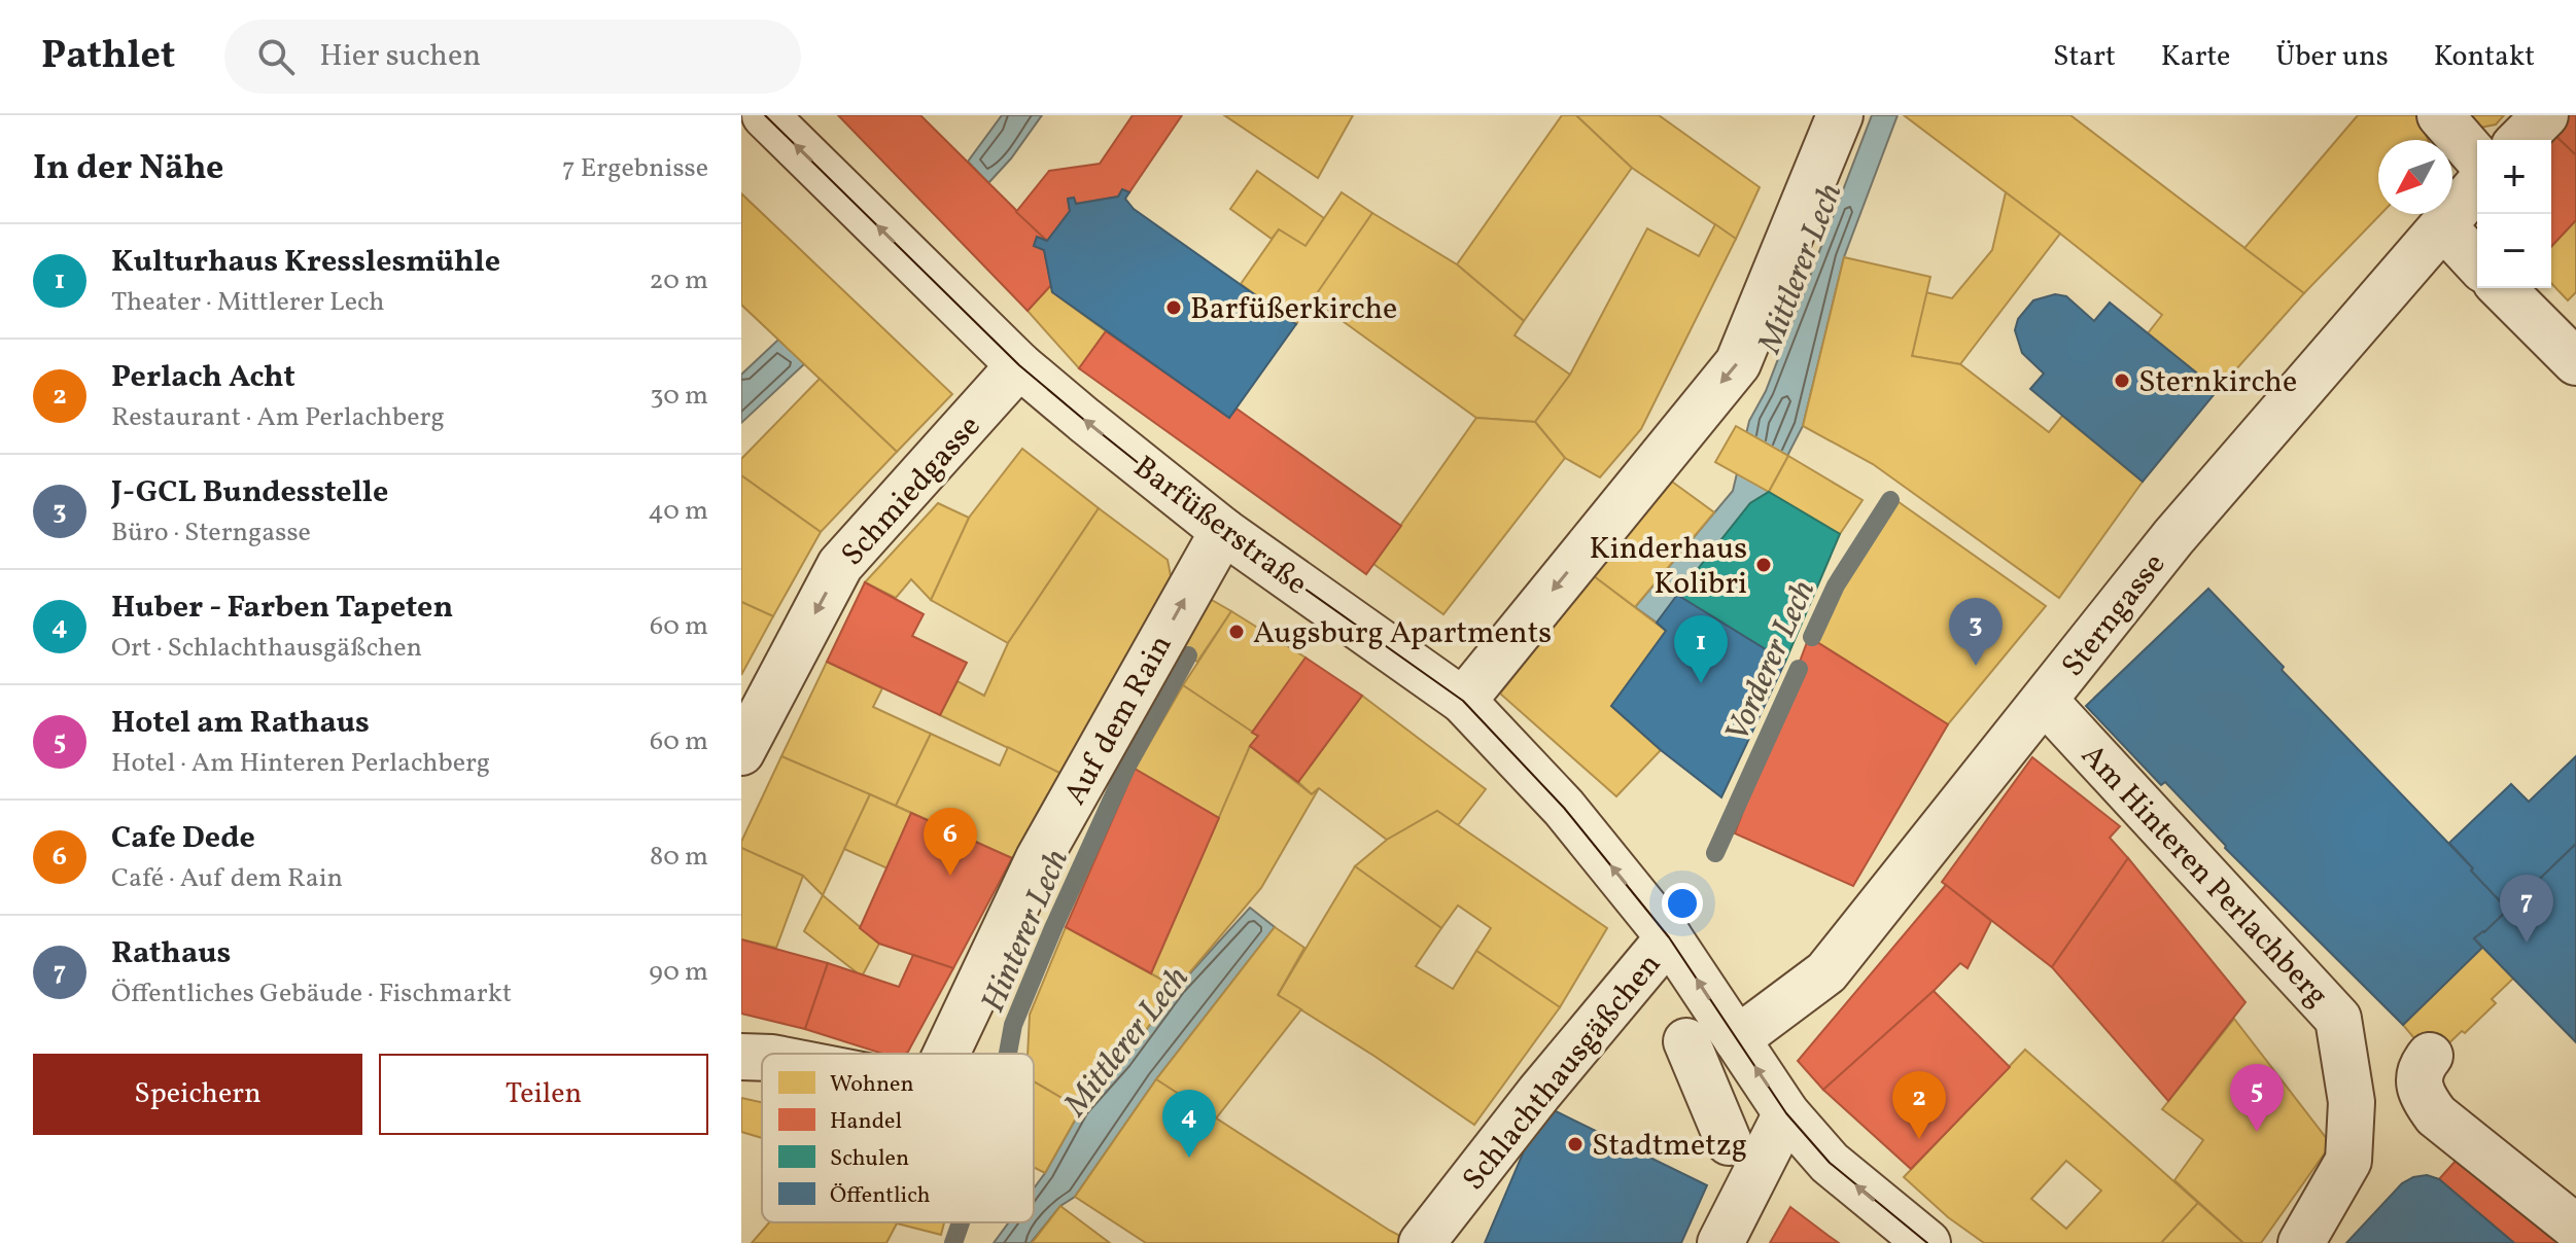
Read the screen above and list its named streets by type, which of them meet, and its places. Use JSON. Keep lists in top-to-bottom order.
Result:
{
  "streets": {
    "street": [
      "Schmiedgasse",
      "Barfüßerstraße",
      "Sterngasse",
      "Auf dem Rain",
      "Am Hinteren Perlachberg",
      "Schlachthausgäßchen"
    ]
  },
  "crossings": [
    ["Schmiedgasse", "Barfüßerstraße"],
    ["Barfüßerstraße", "Sterngasse"],
    ["Barfüßerstraße", "Auf dem Rain"],
    ["Barfüßerstraße", "Schlachthausgäßchen"],
    ["Sterngasse", "Am Hinteren Perlachberg"]
  ],
  "one_way": ["Schmiedgasse", "Barfüßerstraße", "Auf dem Rain"],
  "water": ["Mittlerer Lech", "Vorderer Lech", "Hinterer Lech"],
  "places": [
    "Barfüßerkirche",
    "Sternkirche",
    "Kinderhaus Kolibri",
    "Augsburg Apartments",
    "Stadtmetzg"
  ],
  "legend": [
    "Wohnen",
    "Handel",
    "Schulen",
    "Öffentlich"
  ],
  "north": "bottom left",
  "page": {
    "header": "Pathlet",
    "search": "Hier suchen",
    "nav": [
      "Start",
      "Karte",
      "Über uns",
      "Kontakt"
    ],
    "heading": ["In der Nähe", "7 Ergebnisse"],
    "map_buttons": ["+", "−"],
    "list": [
      {
        "mark": "1",
        "name": "Kulturhaus Kresslesmühle",
        "note": "Theater · Mittlerer Lech",
        "value": "20 m"
      },
      {
        "mark": "2",
        "name": "Perlach Acht",
        "note": "Restaurant · Am Perlachberg",
        "value": "30 m"
      },
      {
        "mark": "3",
        "name": "J-GCL Bundesstelle",
        "note": "Büro · Sterngasse",
        "value": "40 m"
      },
      {
        "mark": "4",
        "name": "Huber - Farben Tapeten",
        "note": "Ort · Schlachthausgäßchen",
        "value": "60 m"
      },
      {
        "mark": "5",
        "name": "Hotel am Rathaus",
        "note": "Hotel · Am Hinteren Perlachberg",
        "value": "60 m"
      },
      {
        "mark": "6",
        "name": "Cafe Dede",
        "note": "Café · Auf dem Rain",
        "value": "80 m"
      },
      {
        "mark": "7",
        "name": "Rathaus",
        "note": "Öffentliches Gebäude · Fischmarkt",
        "value": "90 m"
      }
    ],
    "pins": [
      "3",
      "1",
      "6",
      "7",
      "5",
      "2",
      "4"
    ],
    "buttons": ["Speichern", "Teilen"]
  }
}
